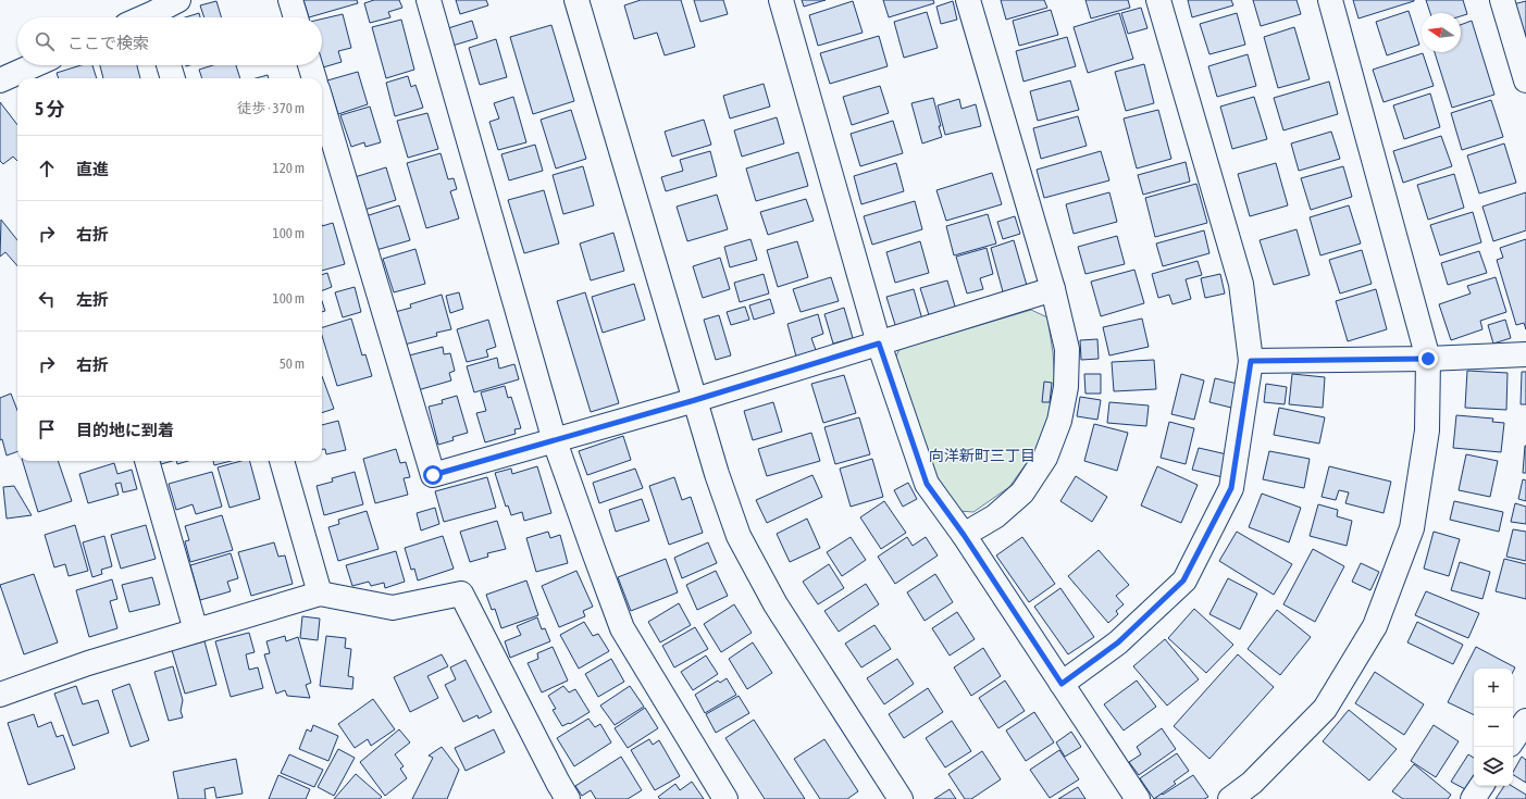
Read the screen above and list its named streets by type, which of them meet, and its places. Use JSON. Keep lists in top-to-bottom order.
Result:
{
  "districts": ["向洋新町三丁目"],
  "north": "left",
  "page": {
    "search": "ここで検索",
    "heading": ["5 分", "徒歩 · 370 m"],
    "list": [
      ["直進", "120 m"],
      ["右折", "100 m"],
      ["左折", "100 m"],
      ["右折", "50 m"],
      "目的地に到着"
    ],
    "map_buttons": ["+", "−"]
  }
}
